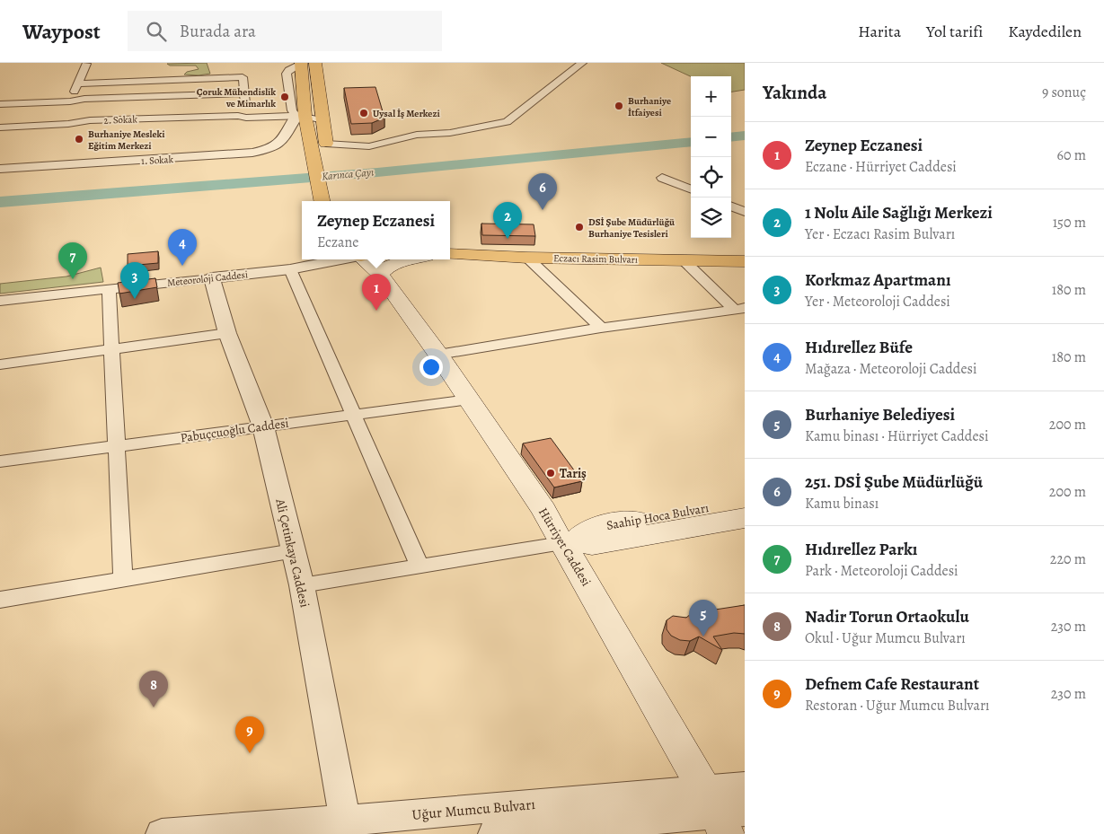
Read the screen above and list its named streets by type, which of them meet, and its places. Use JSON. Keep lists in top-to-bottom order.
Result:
{
  "streets": {
    "main road": ["Eczacı Rasim Bulvarı", "Saahip Hoca Bulvarı", "Hürriyet Caddesi"],
    "street": [
      "2. Sokak",
      "1. Sokak",
      "Meteoroloji Caddesi",
      "Pabuçcuoğlu Caddesi",
      "Ali Çetinkaya Caddesi",
      "Uğur Mumcu Bulvarı"
    ]
  },
  "crossings": [
    ["2. Sokak", "1. Sokak"],
    ["Meteoroloji Caddesi", "Ali Çetinkaya Caddesi"],
    ["Pabuçcuoğlu Caddesi", "Hürriyet Caddesi"],
    ["Pabuçcuoğlu Caddesi", "Ali Çetinkaya Caddesi"],
    ["Saahip Hoca Bulvarı", "Hürriyet Caddesi"],
    ["Hürriyet Caddesi", "Uğur Mumcu Bulvarı"],
    ["Ali Çetinkaya Caddesi", "Uğur Mumcu Bulvarı"]
  ],
  "water": ["Karınca Çayı"],
  "places": [
    "Çoruk Mühendislik ve Mimarlık",
    "Burhaniye İtfaiyesi",
    "Uysal İş Merkezi",
    "Burhaniye Mesleki Eğitim Merkezi",
    "DSİ Şube Müdürlüğü Burhaniye Tesisleri",
    "Tariş"
  ],
  "page": {
    "header": "Waypost",
    "search": "Burada ara",
    "nav": ["Harita", "Yol tarifi", "Kaydedilen"],
    "heading": ["Yakında", "9 sonuç"],
    "map_buttons": ["+", "−"],
    "list": [
      {
        "mark": "1",
        "name": "Zeynep Eczanesi",
        "note": "Eczane · Hürriyet Caddesi",
        "value": "60 m"
      },
      {
        "mark": "2",
        "name": "1 Nolu Aile Sağlığı Merkezi",
        "note": "Yer · Eczacı Rasim Bulvarı",
        "value": "150 m"
      },
      {
        "mark": "3",
        "name": "Korkmaz Apartmanı",
        "note": "Yer · Meteoroloji Caddesi",
        "value": "180 m"
      },
      {
        "mark": "4",
        "name": "Hıdırellez Büfe",
        "note": "Mağaza · Meteoroloji Caddesi",
        "value": "180 m"
      },
      {
        "mark": "5",
        "name": "Burhaniye Belediyesi",
        "note": "Kamu binası · Hürriyet Caddesi",
        "value": "200 m"
      },
      {
        "mark": "6",
        "name": "251. DSİ Şube Müdürlüğü",
        "note": "Kamu binası",
        "value": "200 m"
      },
      {
        "mark": "7",
        "name": "Hıdırellez Parkı",
        "note": "Park · Meteoroloji Caddesi",
        "value": "220 m"
      },
      {
        "mark": "8",
        "name": "Nadir Torun Ortaokulu",
        "note": "Okul · Uğur Mumcu Bulvarı",
        "value": "230 m"
      },
      {
        "mark": "9",
        "name": "Defnem Cafe Restaurant",
        "note": "Restoran · Uğur Mumcu Bulvarı",
        "value": "230 m"
      }
    ],
    "pins": [
      "6",
      "2",
      "4",
      "7",
      "3",
      "1",
      "5",
      "8",
      "9"
    ],
    "popup": ["Zeynep Eczanesi", "Eczane"]
  }
}
